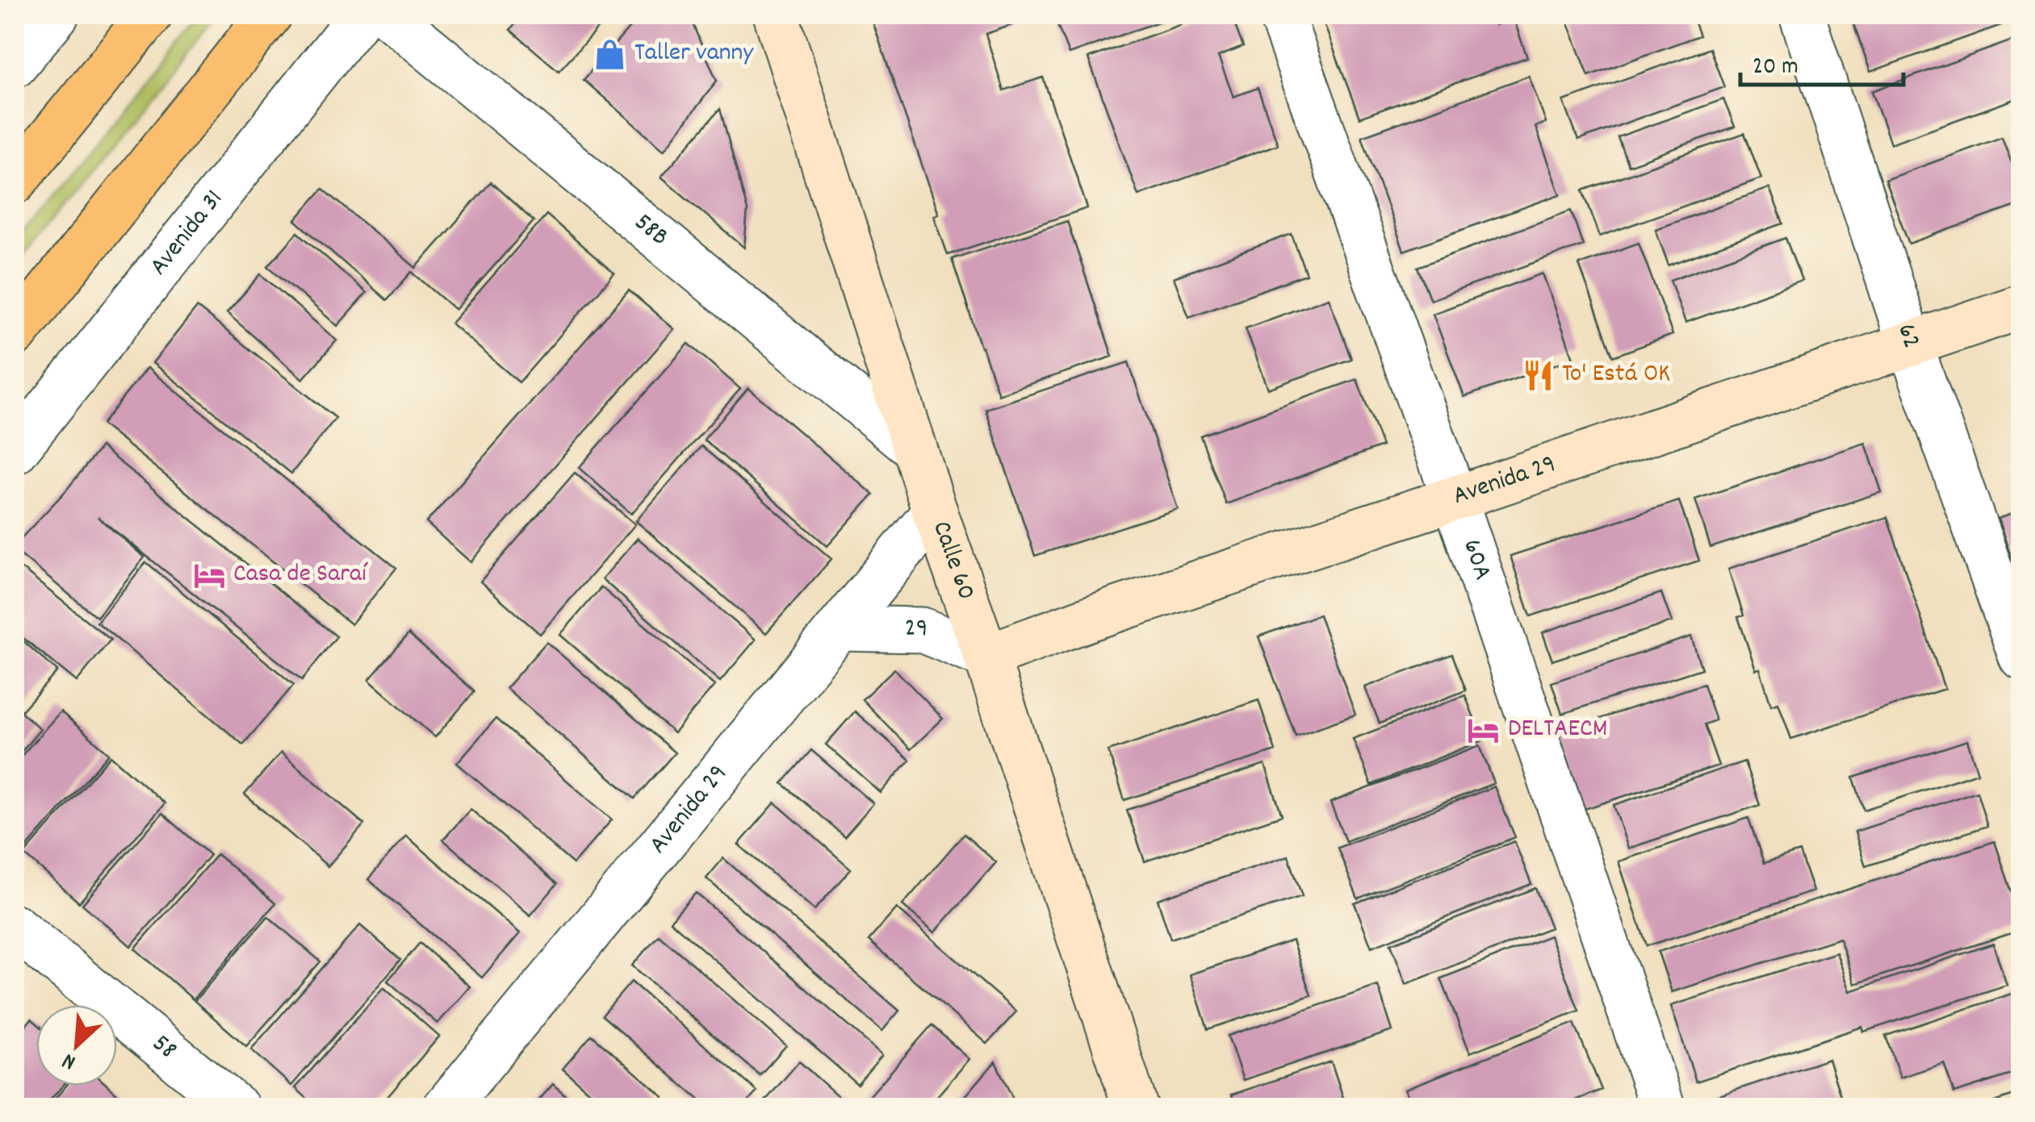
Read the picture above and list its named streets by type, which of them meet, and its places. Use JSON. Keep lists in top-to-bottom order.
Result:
{
  "streets": {
    "street": [
      "58B",
      "Avenida 31",
      "62",
      "Avenida 29",
      "60A",
      "Calle 60",
      "29",
      "58"
    ]
  },
  "crossings": [
    ["58B", "Calle 60"],
    ["62", "Avenida 29"],
    ["Avenida 29", "60A"],
    ["Avenida 29", "Calle 60"],
    ["Avenida 29", "29"],
    ["Calle 60", "29"]
  ],
  "places": {
    "shop": ["Taller vanny"],
    "restaurant": ["To' Está OK"],
    "hotel": ["Casa de Saraí", "DELTAECM"]
  },
  "scale_bar": "20 m",
  "north": "bottom left"
}
